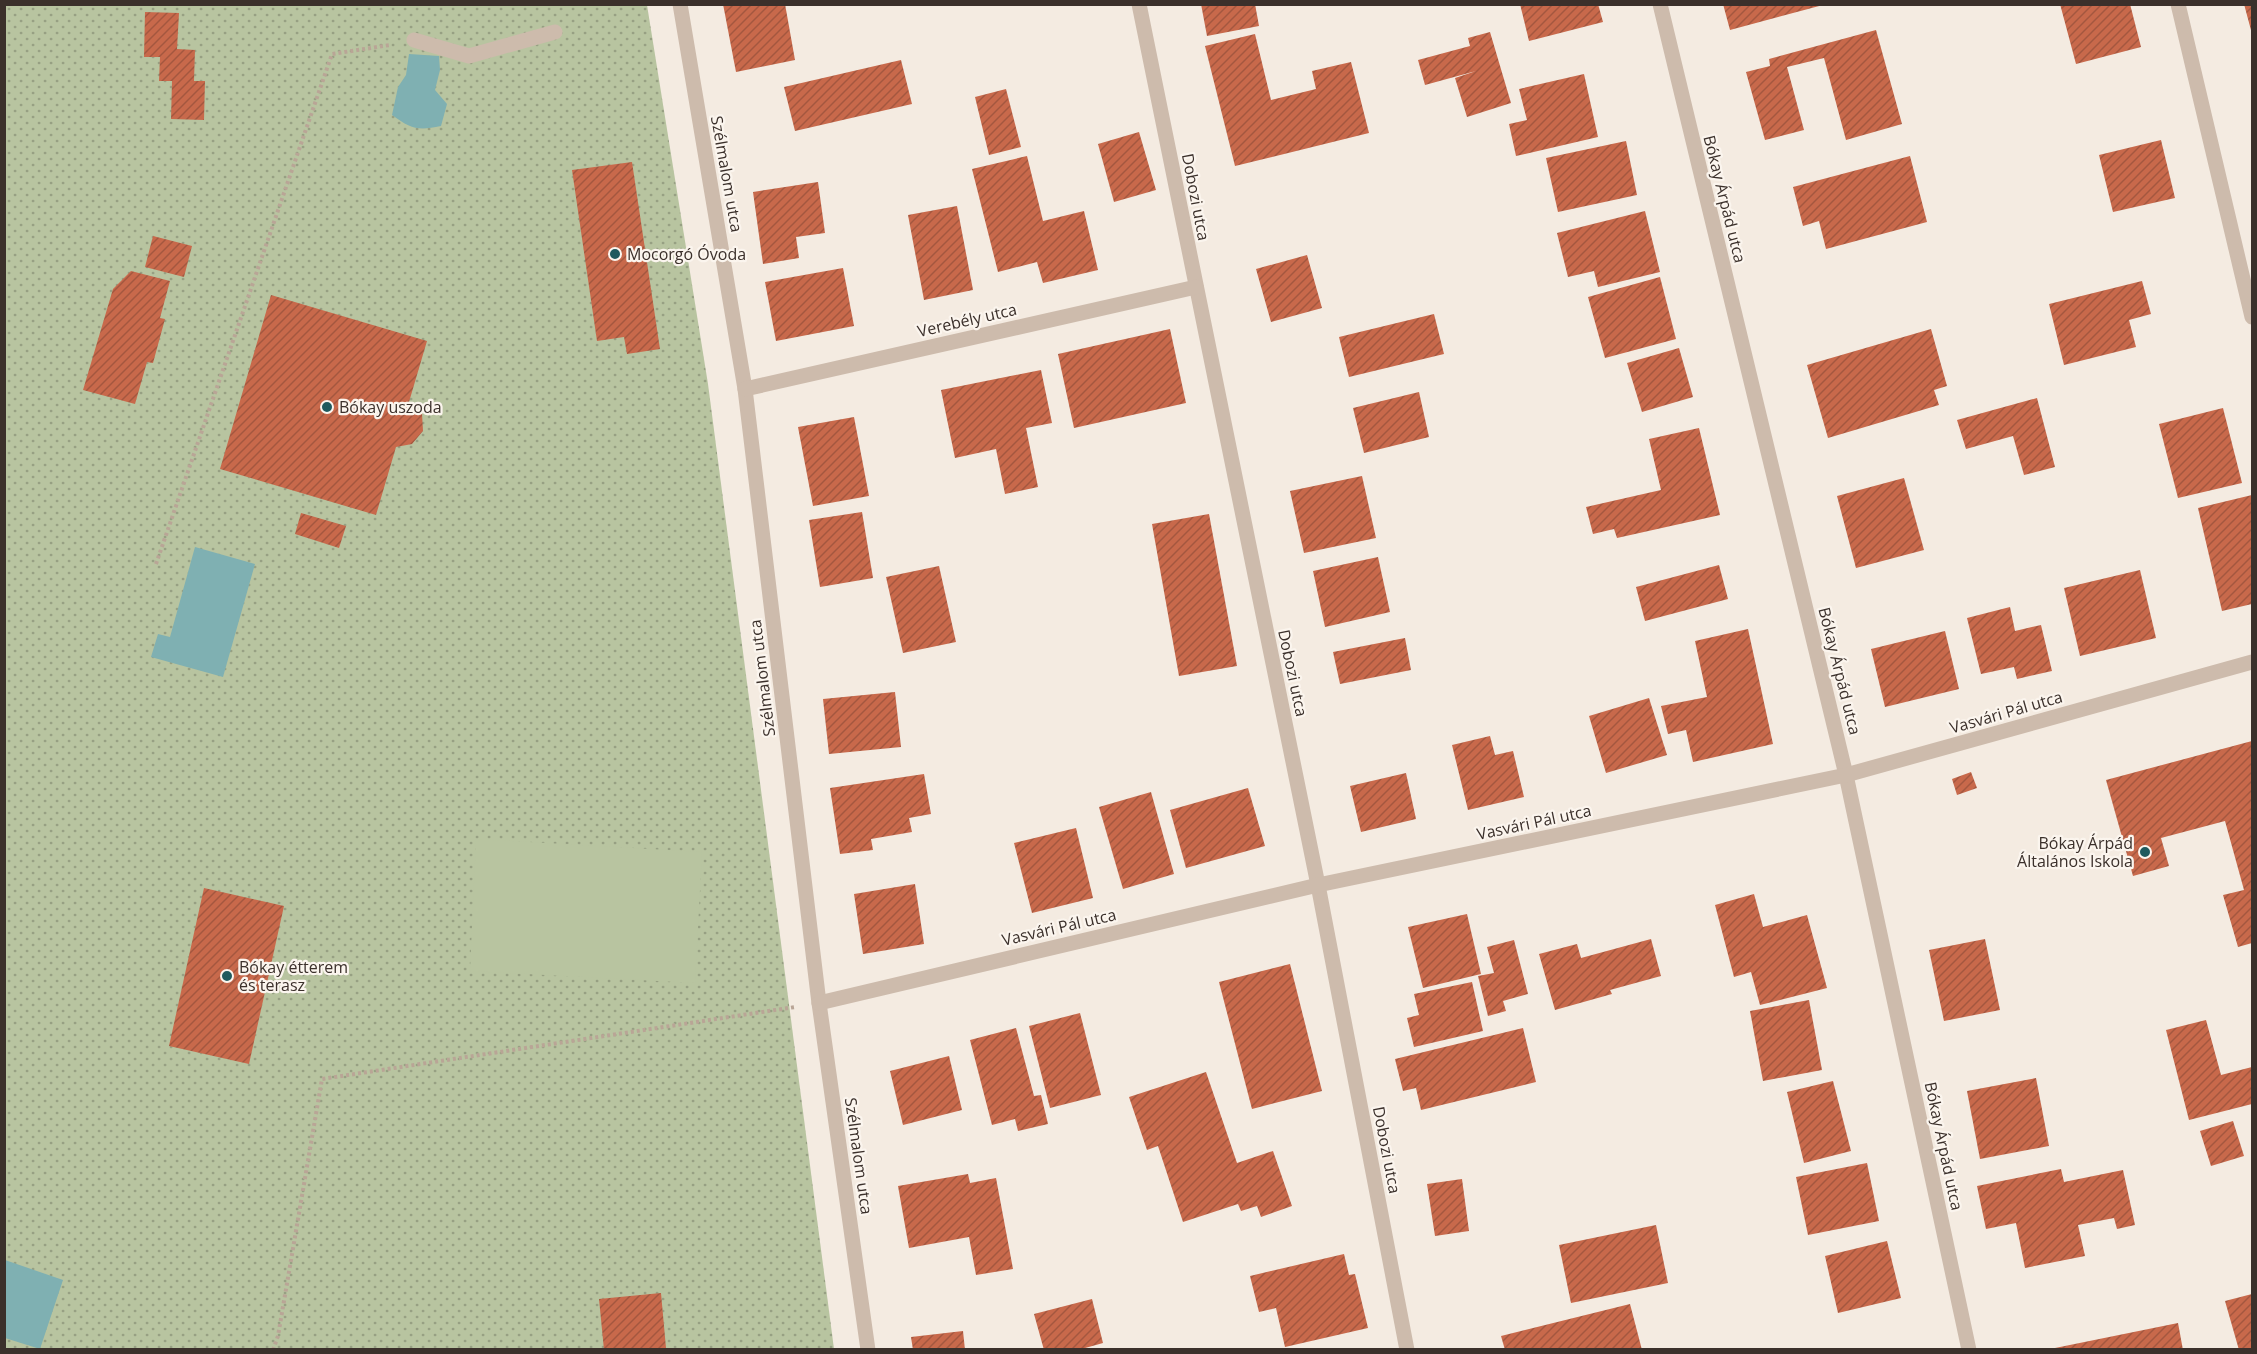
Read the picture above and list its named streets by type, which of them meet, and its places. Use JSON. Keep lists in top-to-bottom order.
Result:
{
  "streets": {
    "street": [
      "Szélmalom utca",
      "Dobozi utca",
      "Bókay Árpád utca",
      "Verebély utca",
      "Vasvári Pál utca"
    ]
  },
  "crossings": [
    ["Szélmalom utca", "Verebély utca"],
    ["Szélmalom utca", "Vasvári Pál utca"],
    ["Dobozi utca", "Verebély utca"],
    ["Dobozi utca", "Vasvári Pál utca"],
    ["Bókay Árpád utca", "Vasvári Pál utca"]
  ],
  "places": [
    "Mocorgó Óvoda",
    "Bókay uszoda",
    "Bókay Árpád Általános Iskola",
    "Bókay étterem és terasz"
  ]
}
